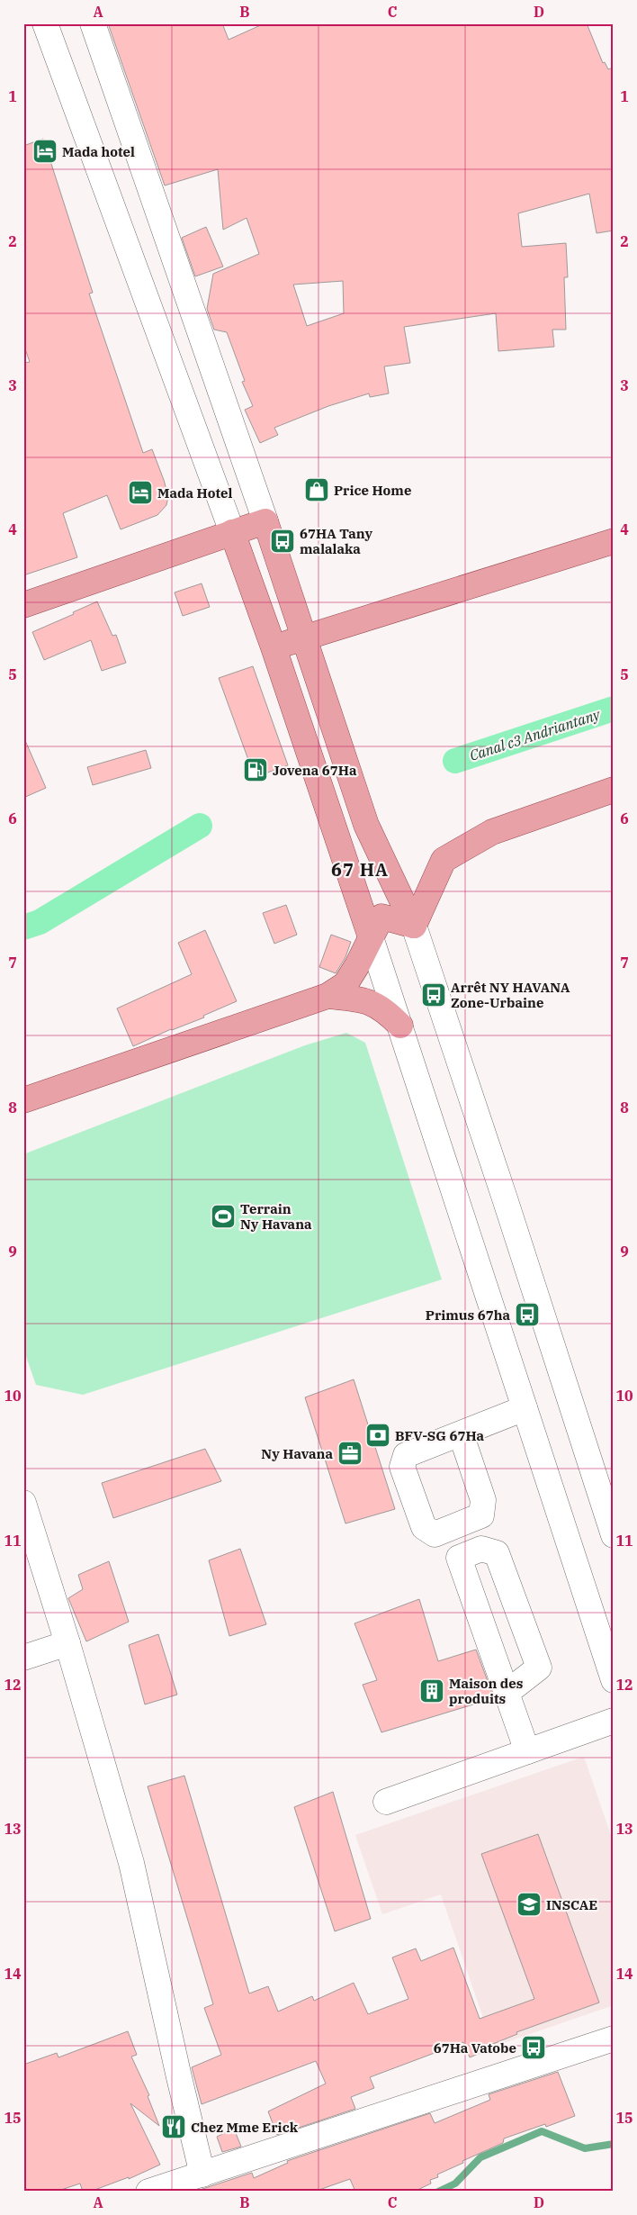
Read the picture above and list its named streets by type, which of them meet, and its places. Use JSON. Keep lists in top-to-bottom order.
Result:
{
  "districts": ["67 HA"],
  "water": ["Canal c3 Andriantany"],
  "places": {
    "hotel": ["Mada hotel", "Mada Hotel"],
    "shop": ["Price Home"],
    "bus stop": [
      "67HA Tany malalaka",
      "Arrêt NY HAVANA Zone-Urbaine",
      "Primus 67ha",
      "67Ha Vatobe"
    ],
    "fuel station": ["Jovena 67Ha"],
    "sports": ["Terrain Ny Havana"],
    "bank": ["BFV-SG 67Ha"],
    "office": ["Ny Havana"],
    "building": ["Maison des produits"],
    "school or university": ["INSCAE"],
    "restaurant": ["Chez Mme Erick"]
  },
  "grid": {
    "columns": [
      "A",
      "B",
      "C",
      "D"
    ],
    "rows": [
      "1",
      "2",
      "3",
      "4",
      "5",
      "6",
      "7",
      "8",
      "9",
      "10",
      "11",
      "12",
      "13",
      "14",
      "15"
    ]
  }
}
